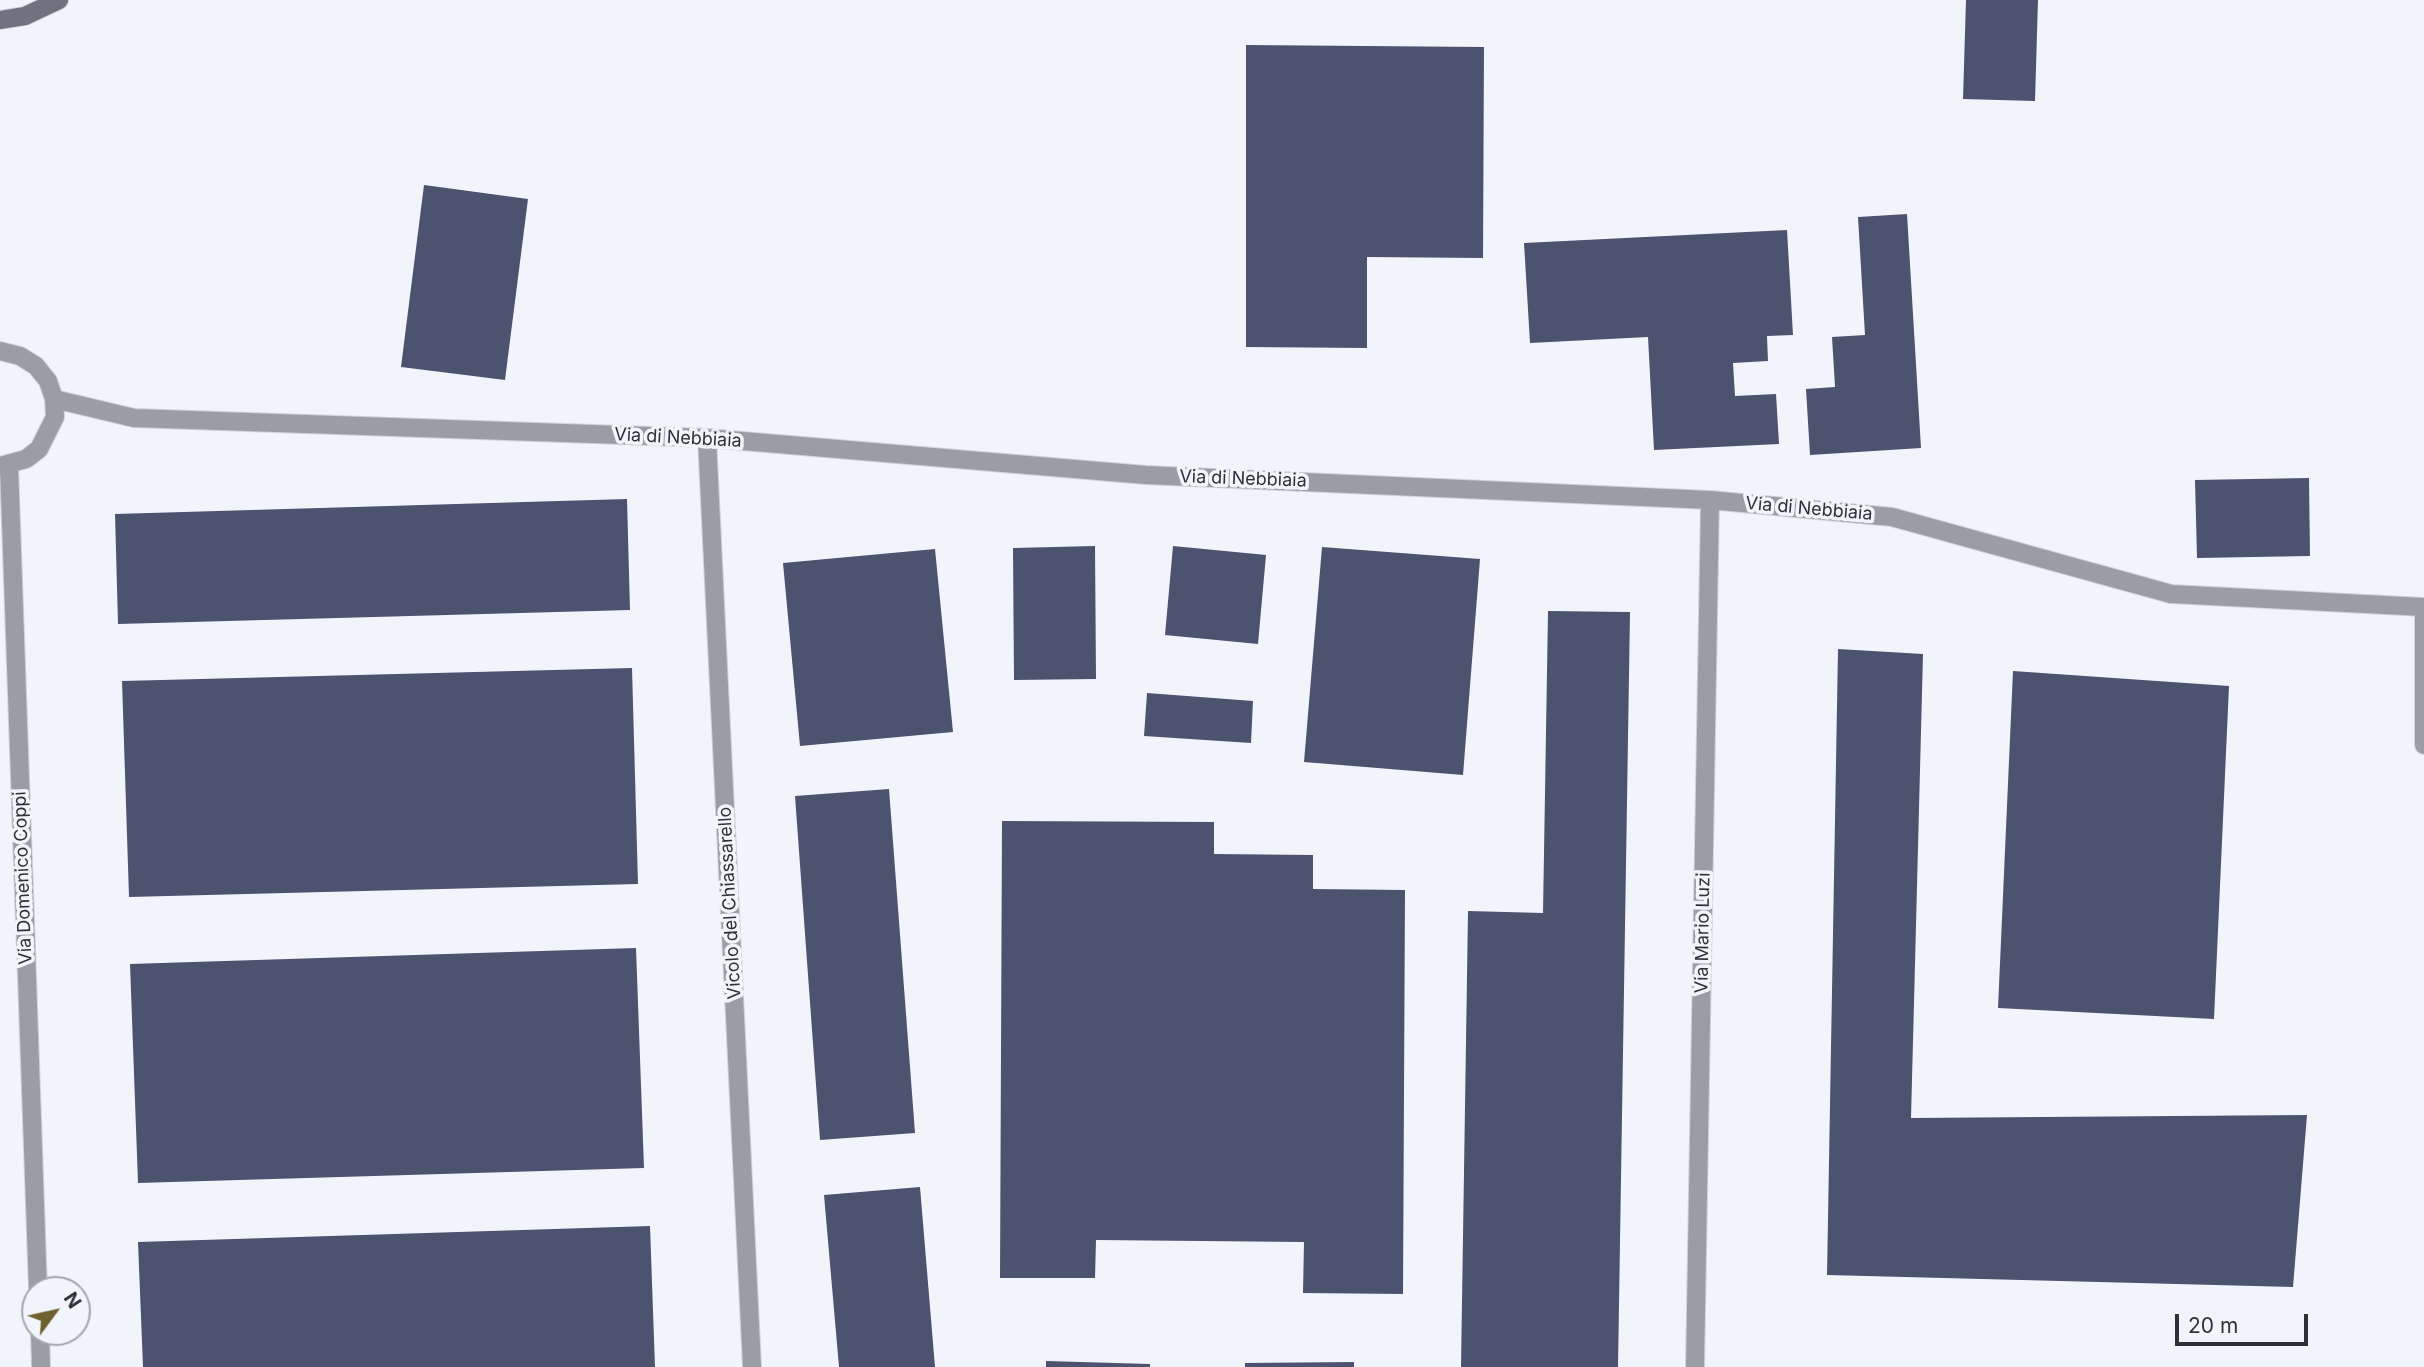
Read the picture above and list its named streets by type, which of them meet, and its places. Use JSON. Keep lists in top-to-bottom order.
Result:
{
  "streets": {
    "street": [
      "Via di Nebbiaia",
      "Via Domenico Coppi",
      "Vicolo del Chiassarello",
      "Via Mario Luzi"
    ]
  },
  "crossings": [
    ["Via di Nebbiaia", "Vicolo del Chiassarello"],
    ["Via di Nebbiaia", "Via Mario Luzi"]
  ],
  "scale_bar": "20 m",
  "north": "top right"
}
